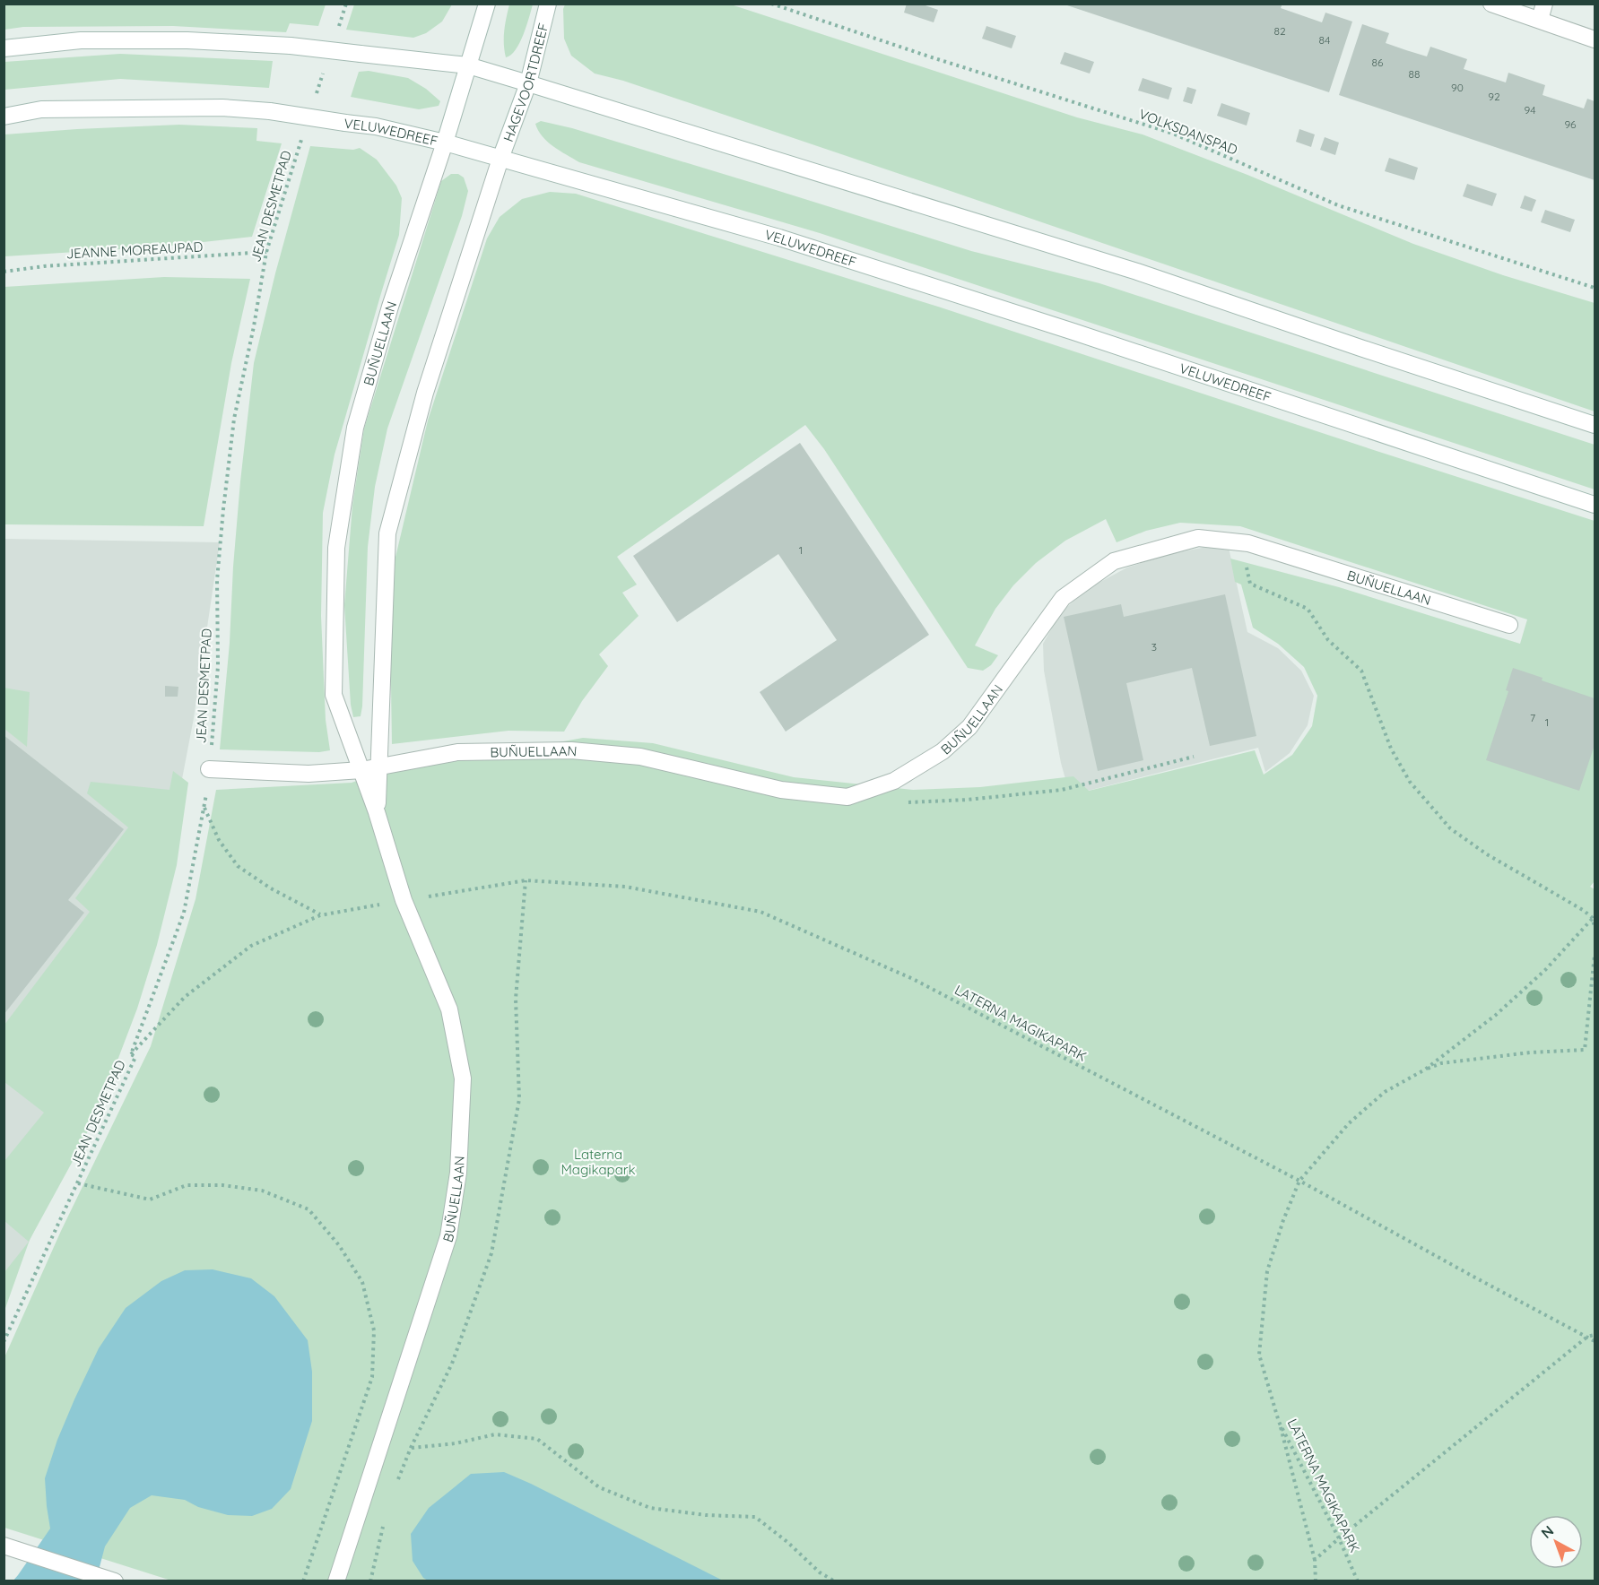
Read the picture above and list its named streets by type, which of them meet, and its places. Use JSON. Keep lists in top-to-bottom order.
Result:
{
  "streets": {
    "street": ["HAGEVOORTDREEF", "VELUWEDREEF", "BUÑUELLAAN"],
    "path": [
      "VOLKSDANSPAD",
      "JEAN DESMETPAD",
      "JEANNE MOREAUPAD",
      "LATERNA MAGIKAPARK"
    ]
  },
  "crossings": [
    ["HAGEVOORTDREEF", "VELUWEDREEF"],
    ["HAGEVOORTDREEF", "BUÑUELLAAN"],
    ["VELUWEDREEF", "BUÑUELLAAN"],
    ["JEAN DESMETPAD", "JEANNE MOREAUPAD"],
    ["JEAN DESMETPAD", "BUÑUELLAAN"],
    ["JEAN DESMETPAD", "LATERNA MAGIKAPARK"],
    ["BUÑUELLAAN", "LATERNA MAGIKAPARK"]
  ],
  "parks": ["Laterna Magikapark"],
  "house_numbers": [
    "82",
    "84",
    "86",
    "88",
    "90",
    "92",
    "94",
    "96",
    "1",
    "3",
    "7",
    "1"
  ],
  "north": "top left"
}
